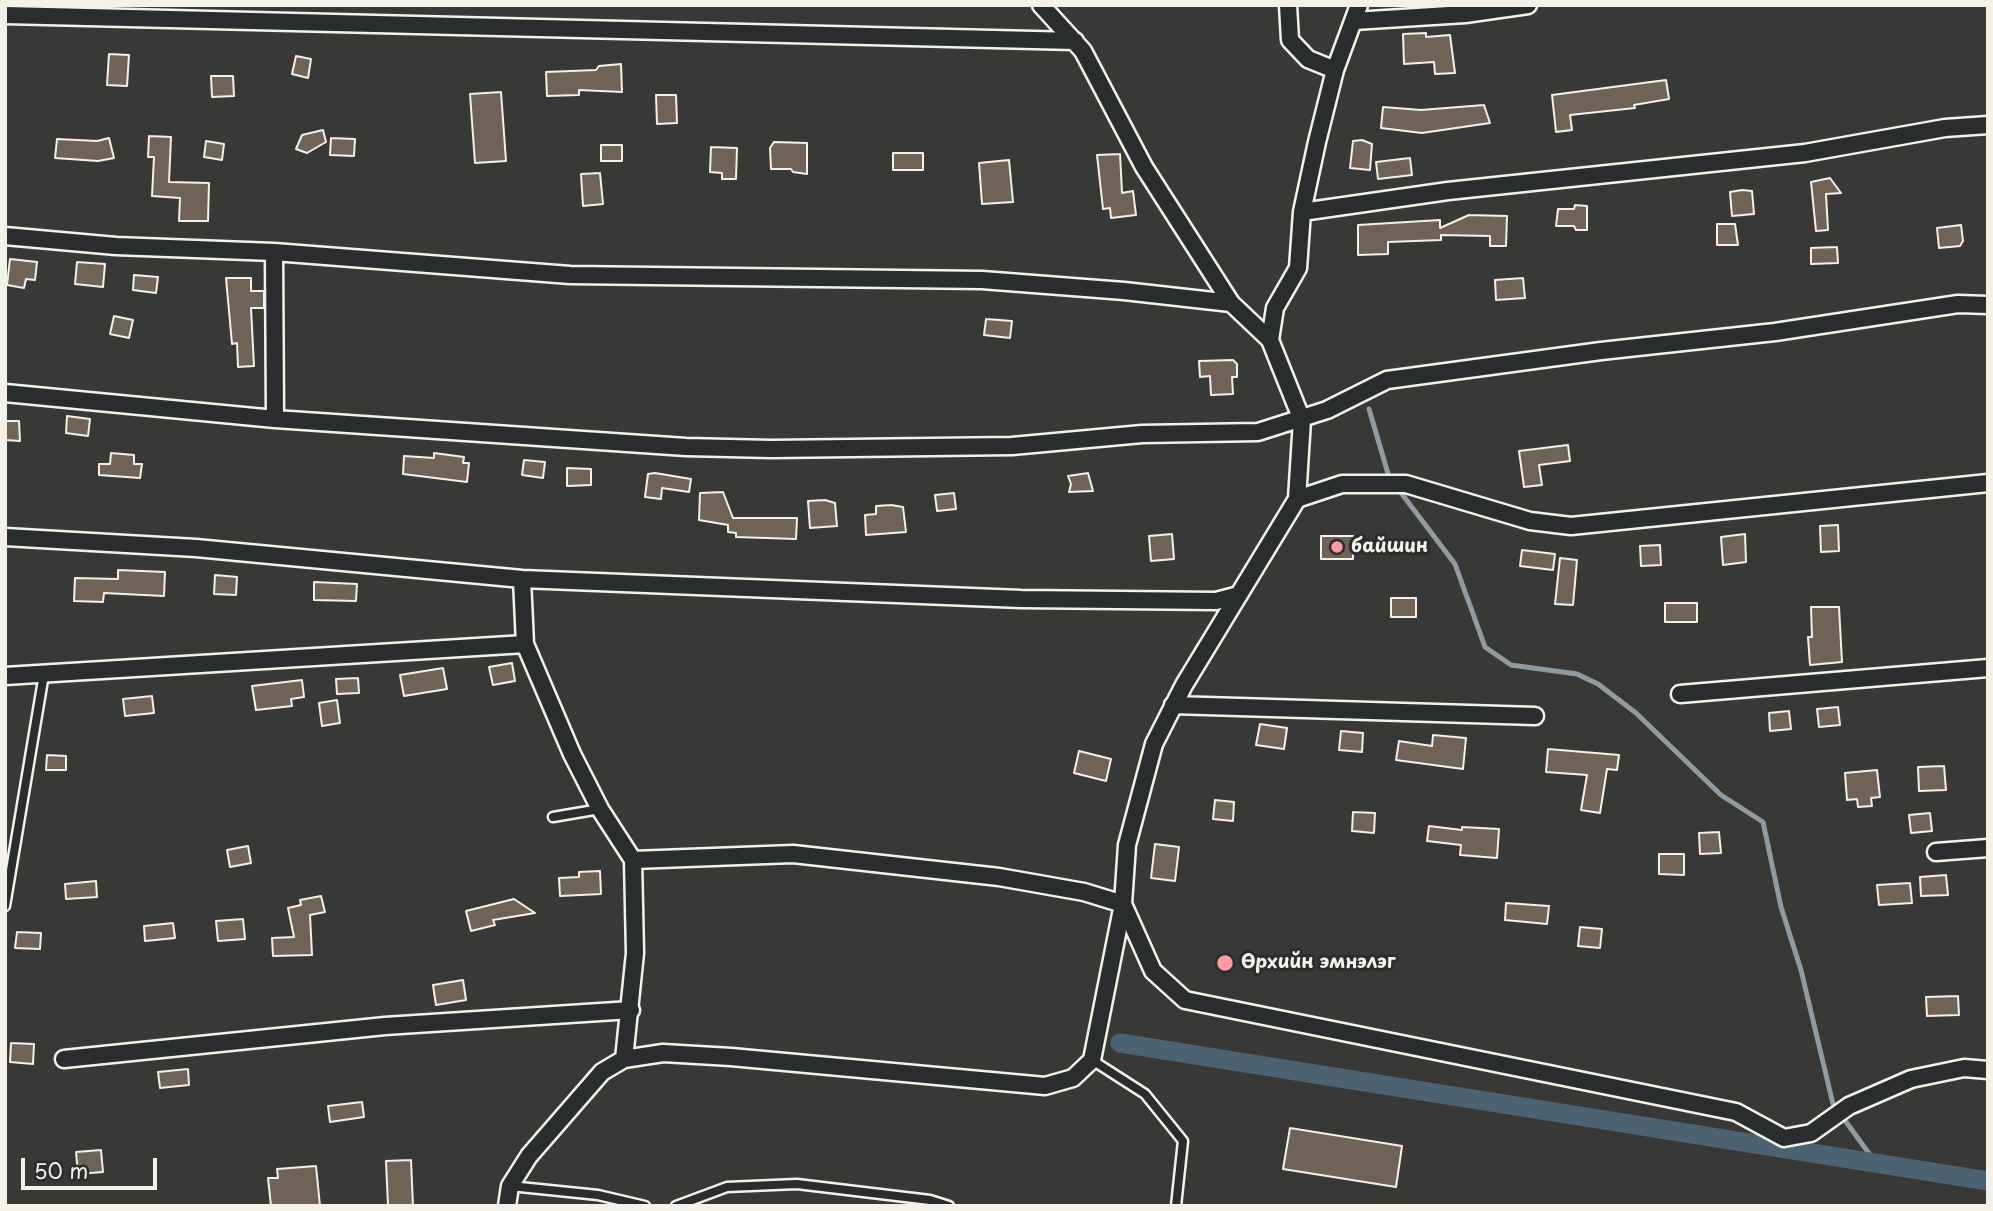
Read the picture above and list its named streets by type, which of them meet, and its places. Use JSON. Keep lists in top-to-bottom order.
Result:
{
  "places": ["байшин", "Өрхийн эмнэлэг"],
  "scale_bar": "50 m"
}
